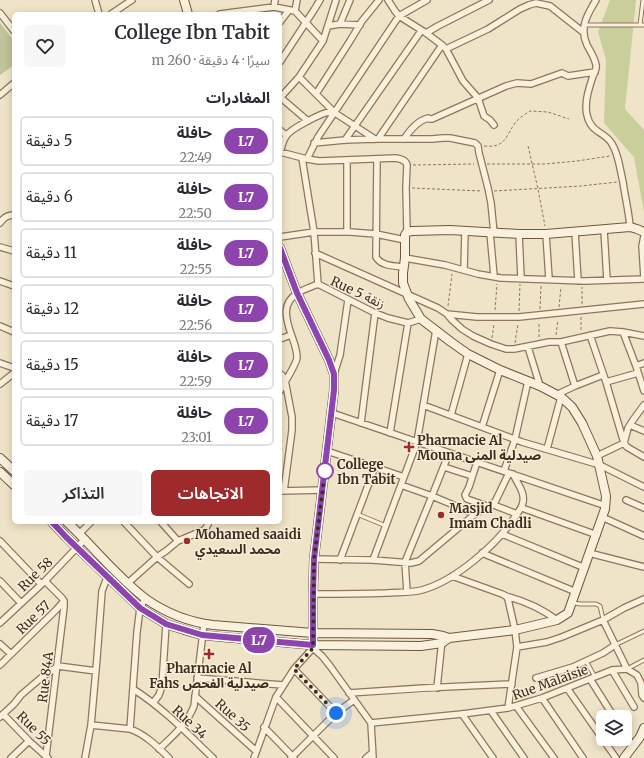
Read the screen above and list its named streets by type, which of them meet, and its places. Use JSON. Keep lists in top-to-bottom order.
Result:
{
  "streets": {
    "street": [
      "Rue 5 زنقة",
      "Rue 58",
      "Rue 57",
      "Rue 84A",
      "Rue Malaisie",
      "Rue 35",
      "Rue 34",
      "Rue 55"
    ]
  },
  "crossings": [
    ["Rue 57", "Rue 84A"],
    ["Rue 84A", "Rue 55"]
  ],
  "places": {
    "health": ["Pharmacie Al Mouna صيدلية المنى", "Pharmacie Al Fahs صيدلية الفحص"],
    "other": ["College Ibn Tabit", "Masjid Imam Chadli", "Mohamed saaidi محمد السعيدي"]
  },
  "lines": ["bus line L7"],
  "page": {
    "on_map": "L7",
    "heading": [
      ["College Ibn Tabit", "سيرًا · 4 دقيقة · 260 m"],
      "المغادرات"
    ],
    "list": [
      {
        "mark": "L7",
        "name": "حافلة",
        "note": "22:49",
        "value": "5 دقيقة"
      },
      {
        "mark": "L7",
        "name": "حافلة",
        "note": "22:50",
        "value": "6 دقيقة"
      },
      {
        "mark": "L7",
        "name": "حافلة",
        "note": "22:55",
        "value": "11 دقيقة"
      },
      {
        "mark": "L7",
        "name": "حافلة",
        "note": "22:56",
        "value": "12 دقيقة"
      },
      {
        "mark": "L7",
        "name": "حافلة",
        "note": "22:59",
        "value": "15 دقيقة"
      },
      {
        "mark": "L7",
        "name": "حافلة",
        "note": "23:01",
        "value": "17 دقيقة"
      }
    ],
    "buttons": ["الاتجاهات", "التذاكر"]
  }
}
